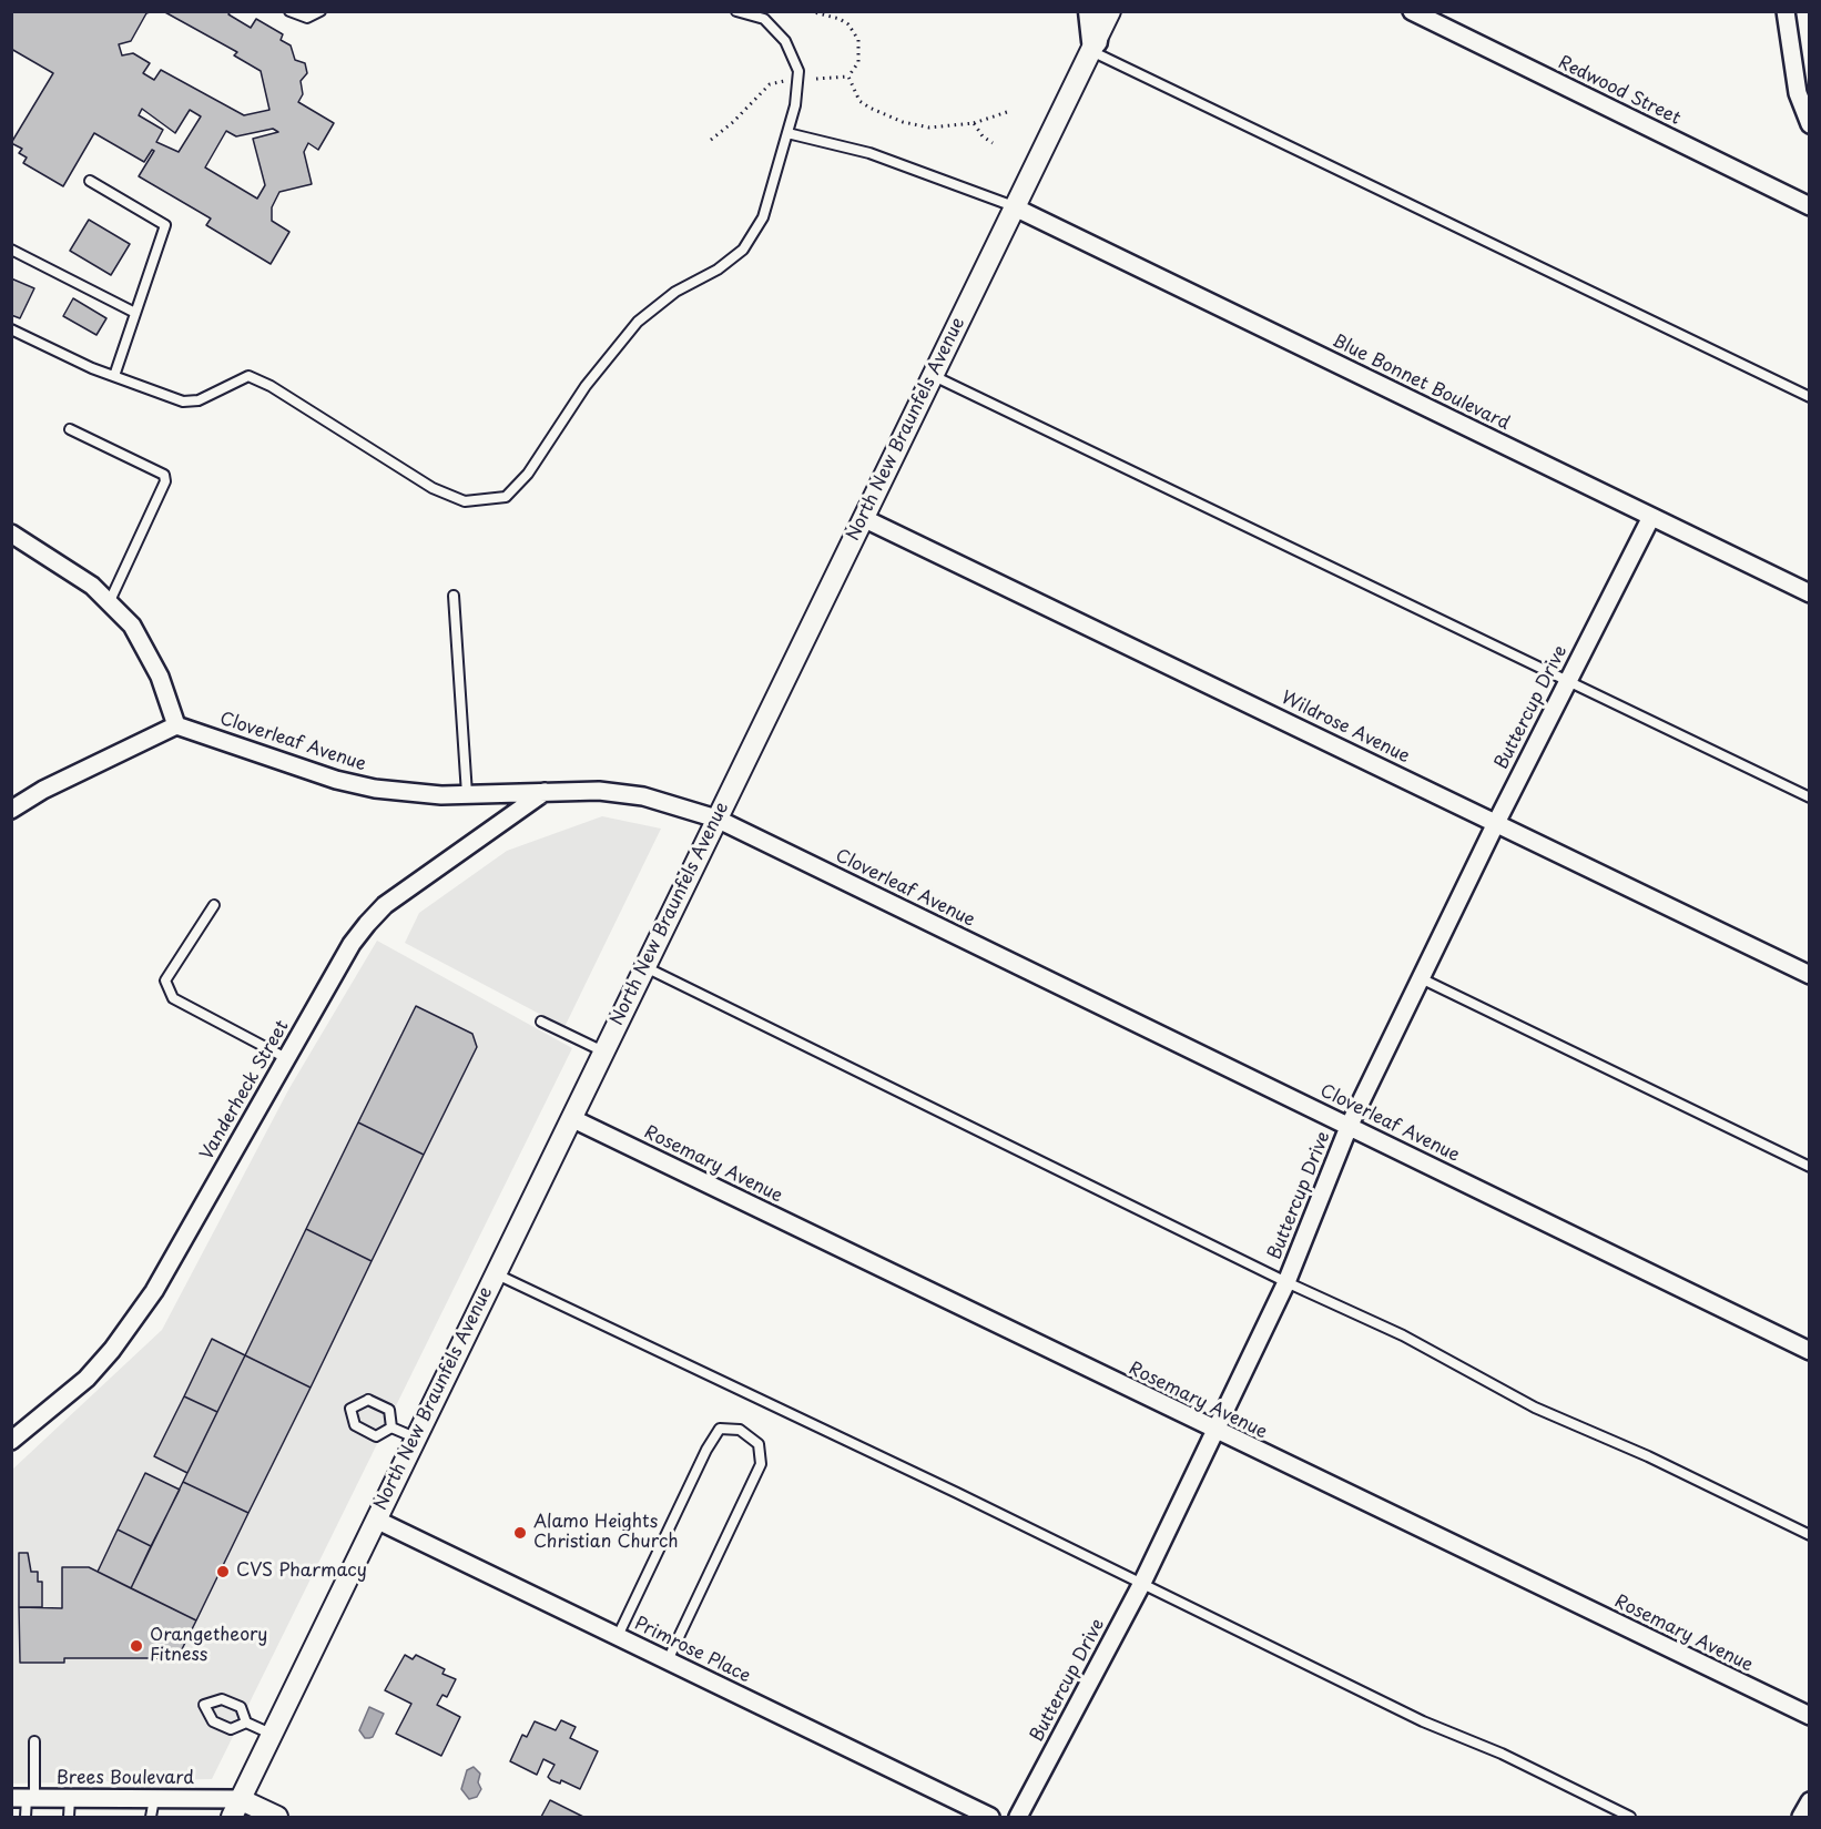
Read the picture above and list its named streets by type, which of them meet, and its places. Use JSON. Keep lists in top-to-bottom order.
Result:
{
  "streets": {
    "street": [
      "Redwood Street",
      "Blue Bonnet Boulevard",
      "North New Braunfels Avenue",
      "Buttercup Drive",
      "Wildrose Avenue",
      "Cloverleaf Avenue",
      "Vanderheck Street",
      "Rosemary Avenue",
      "Primrose Place",
      "Brees Boulevard"
    ]
  },
  "crossings": [
    ["Blue Bonnet Boulevard", "North New Braunfels Avenue"],
    ["Blue Bonnet Boulevard", "Buttercup Drive"],
    ["North New Braunfels Avenue", "Wildrose Avenue"],
    ["North New Braunfels Avenue", "Cloverleaf Avenue"],
    ["North New Braunfels Avenue", "Rosemary Avenue"],
    ["North New Braunfels Avenue", "Primrose Place"],
    ["North New Braunfels Avenue", "Brees Boulevard"],
    ["Buttercup Drive", "Wildrose Avenue"],
    ["Buttercup Drive", "Cloverleaf Avenue"],
    ["Buttercup Drive", "Rosemary Avenue"],
    ["Cloverleaf Avenue", "Vanderheck Street"]
  ],
  "places": ["Alamo Heights Christian Church", "CVS Pharmacy", "Orangetheory Fitness"]
}
